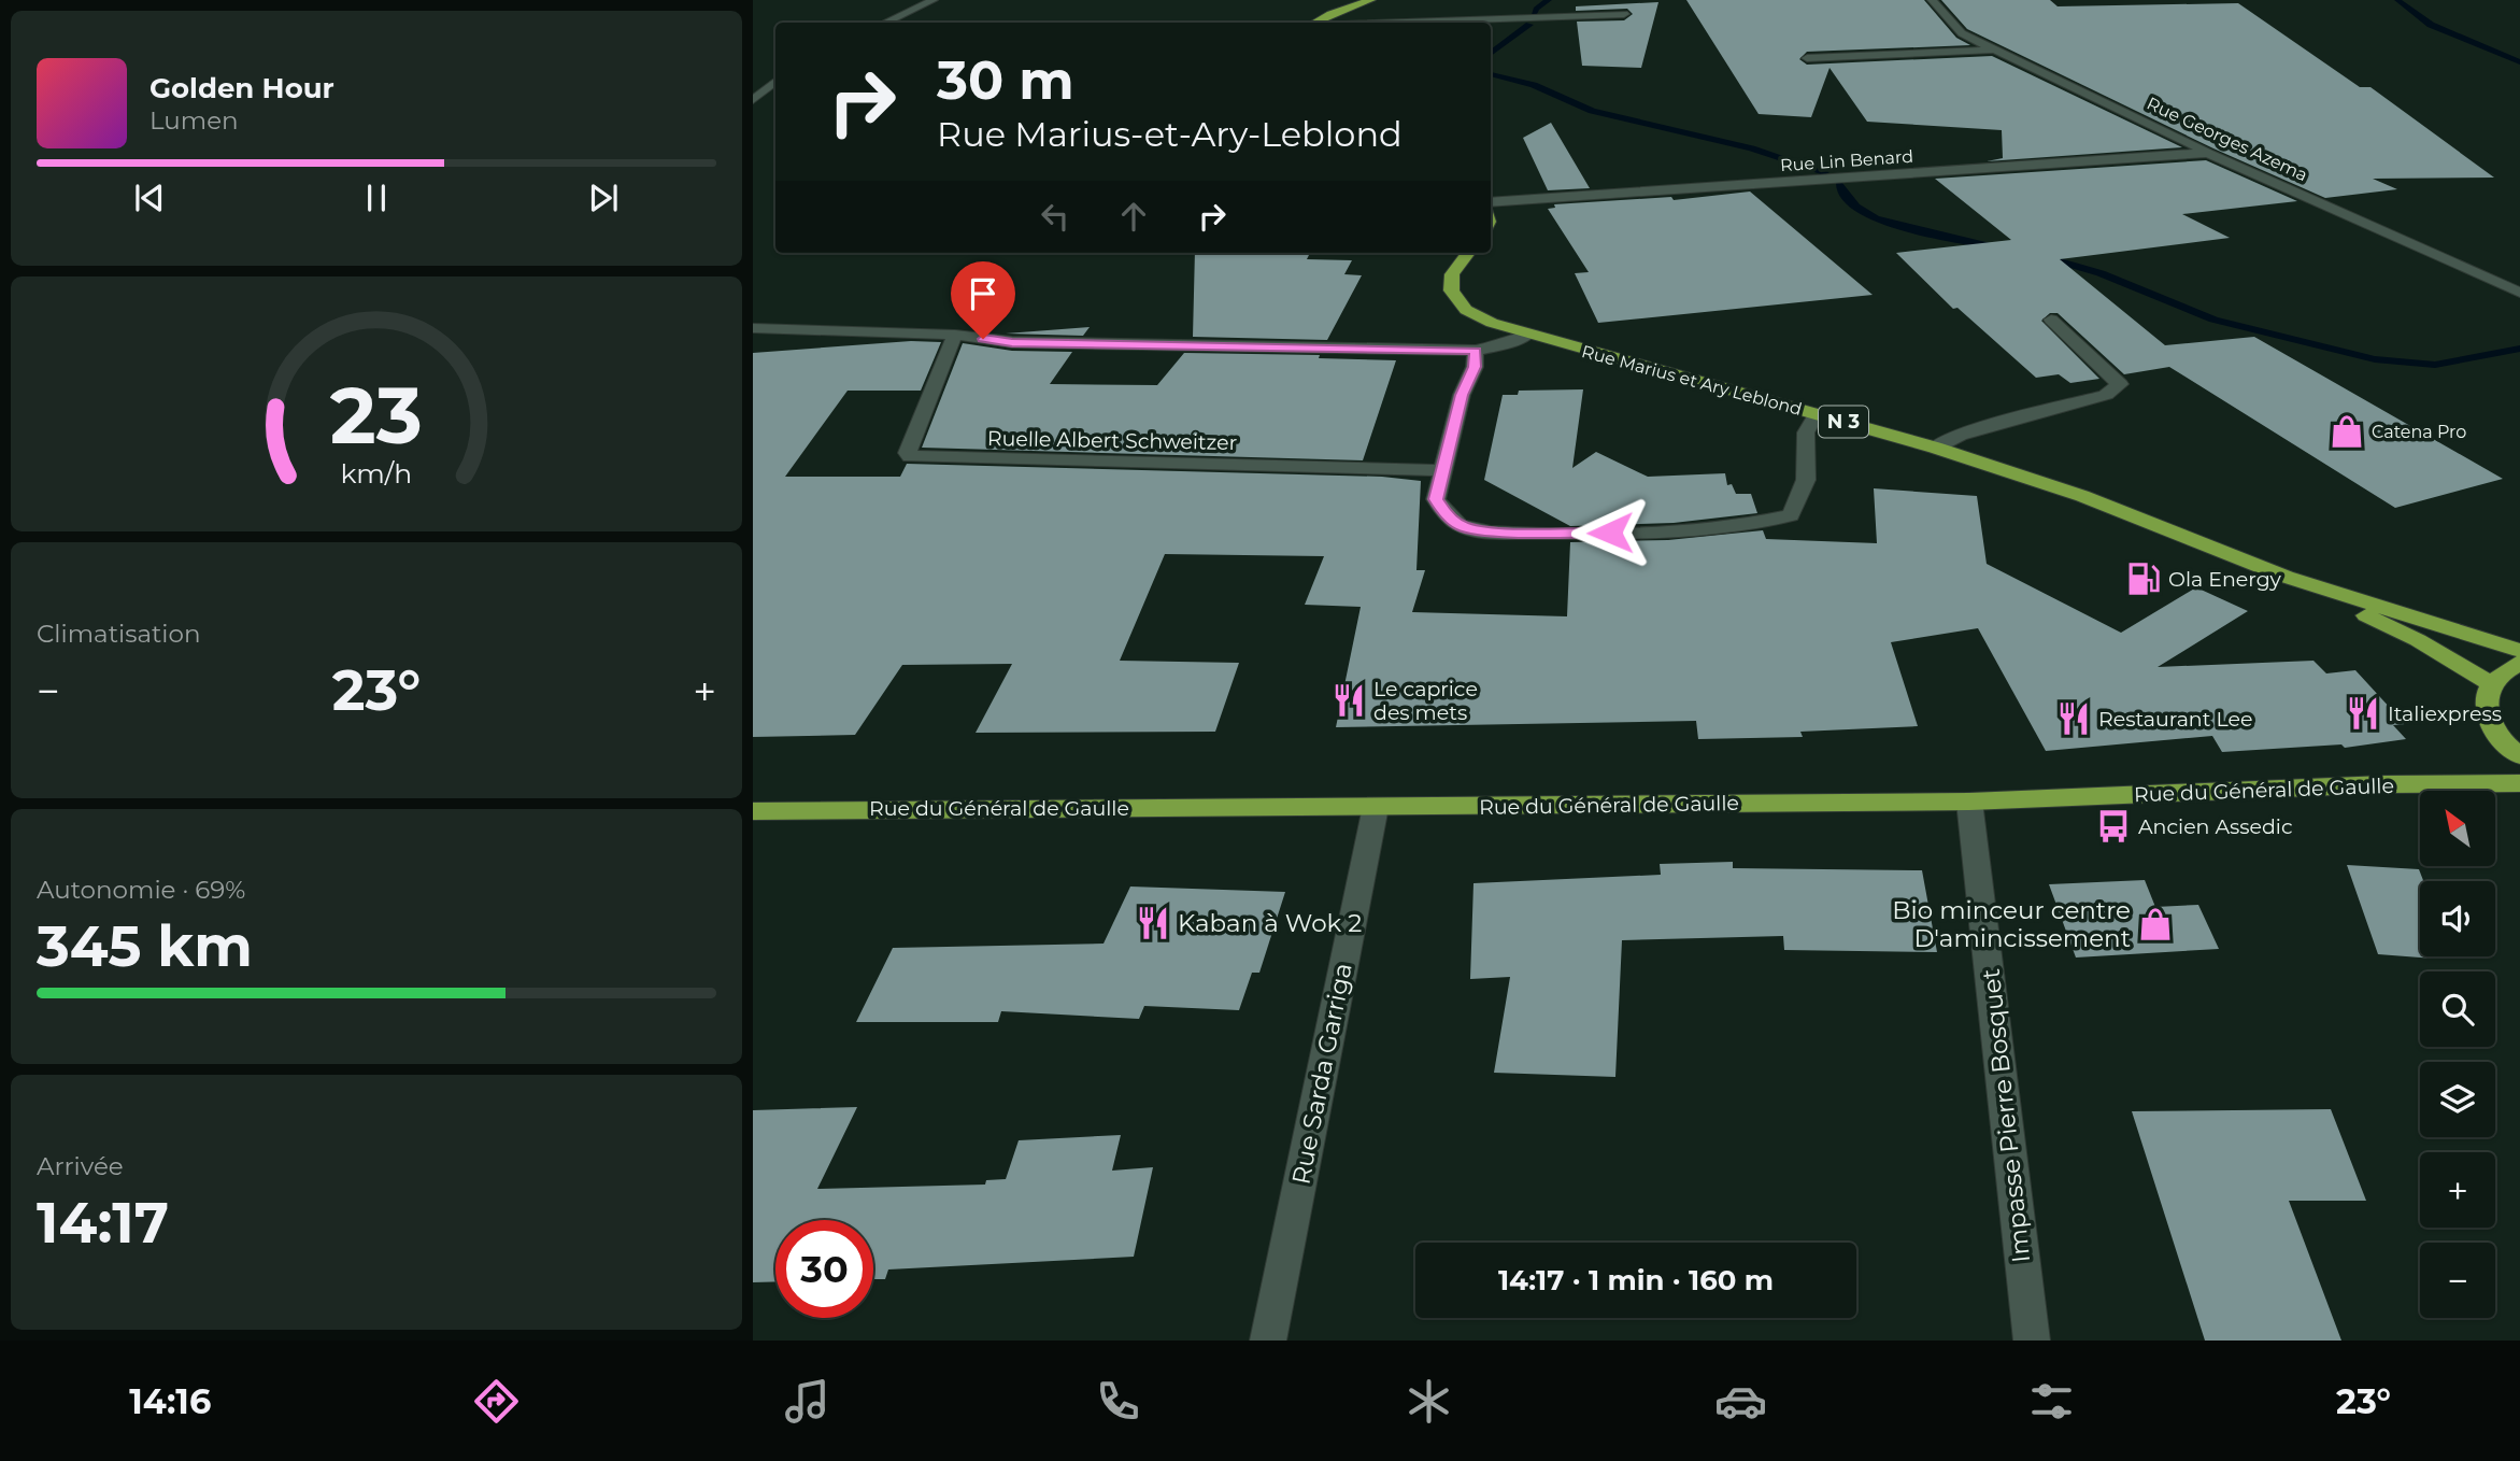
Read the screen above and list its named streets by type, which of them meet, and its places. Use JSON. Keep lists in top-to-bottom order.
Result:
{
  "streets": {
    "main road": ["Rue Marius et Ary Leblond", "N 3", "Rue du Général de Gaulle"],
    "street": [
      "Rue Georges Azema",
      "Rue Lin Benard",
      "Ruelle Albert Schweitzer",
      "Rue Sarda Garriga",
      "Impasse Pierre Bosquet"
    ]
  },
  "crossings": [
    ["Rue Georges Azema", "Rue Lin Benard"],
    ["Rue du Général de Gaulle", "Rue Sarda Garriga"],
    ["Rue du Général de Gaulle", "Impasse Pierre Bosquet"]
  ],
  "places": {
    "shop": ["Catena Pro", "Bio minceur centre D'amincissement"],
    "fuel station": ["Ola Energy"],
    "restaurant": [
      "Le caprice des mets",
      "Italiexpress",
      "Restaurant Lee",
      "Kaban à Wok 2"
    ],
    "bus stop": ["Ancien Assedic"]
  },
  "north": "top left",
  "page": {
    "turn": ["30 m", "Rue Marius-et-Ary-Leblond"],
    "song": ["Golden Hour", "Lumen"],
    "tile": [
      "Climatisation",
      ["Autonomie · 69%", "345 km"],
      ["Arrivée", "14:17"]
    ],
    "heat": ["−", "23°", "+"],
    "map_buttons": ["+", "−"],
    "limit": "30",
    "trip": "14:17 · 1 min · 160 m",
    "tabs": ["14:16", "23°"],
    "gauge": ["23", "km/h"]
  }
}
